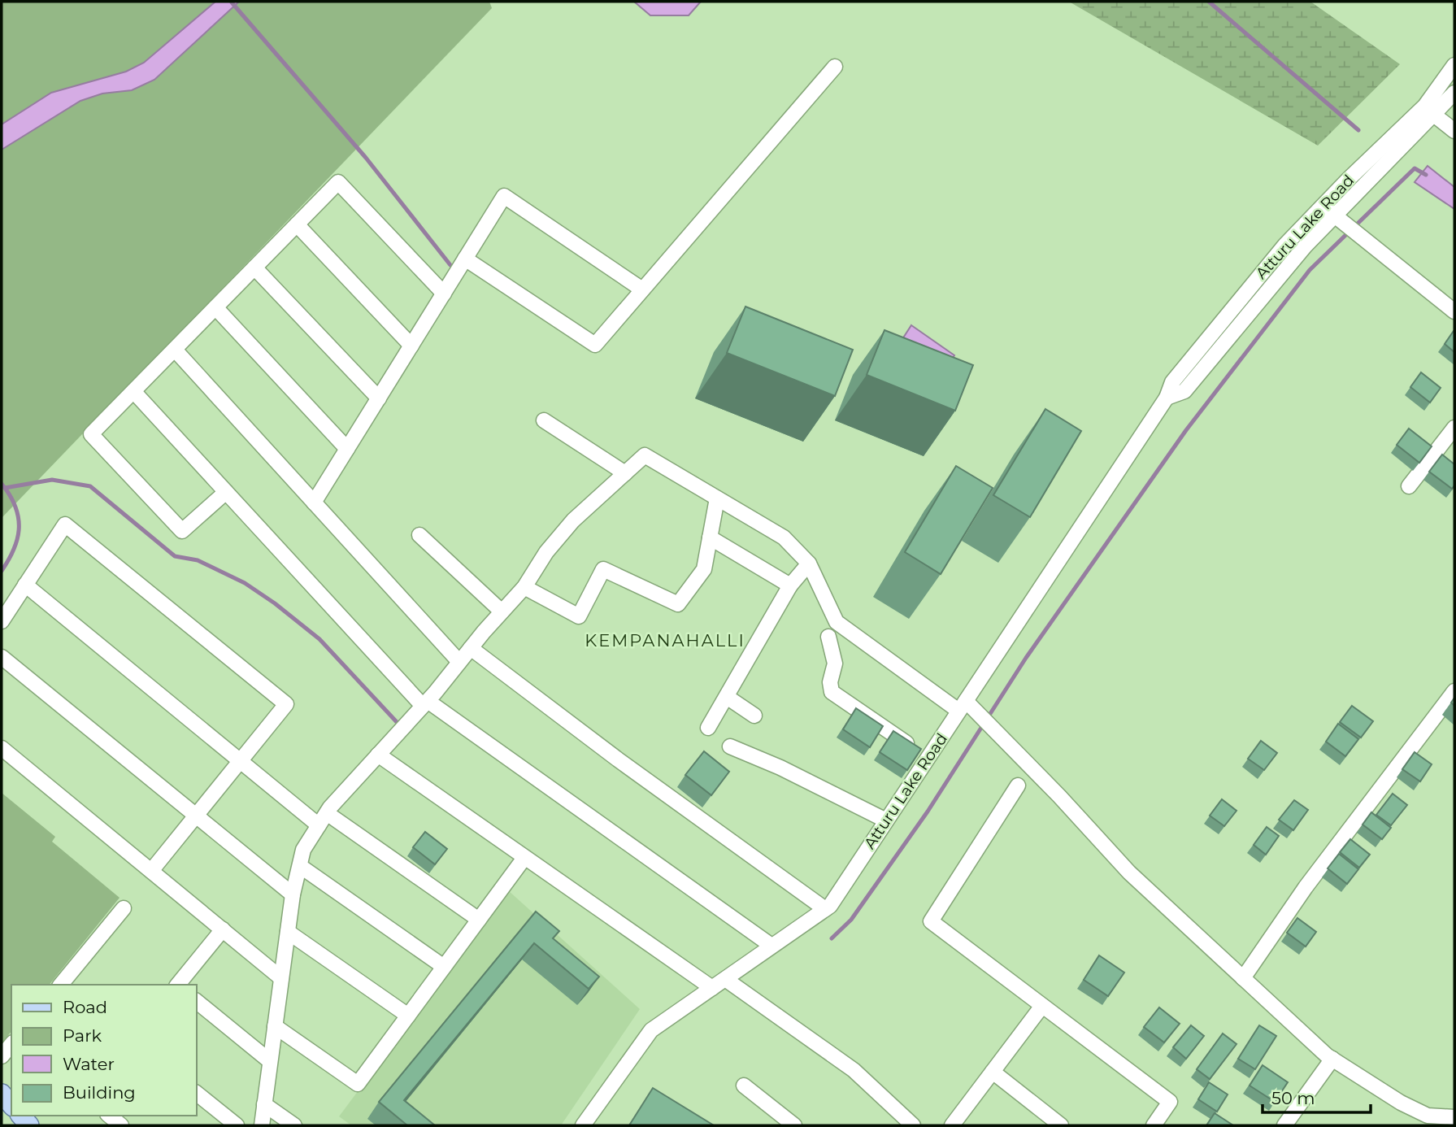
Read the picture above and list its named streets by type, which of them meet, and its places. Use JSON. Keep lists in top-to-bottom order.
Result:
{
  "streets": {
    "street": ["Atturu Lake Road"]
  },
  "districts": ["KEMPANAHALLI"],
  "legend": [
    "Road",
    "Park",
    "Water",
    "Building"
  ],
  "scale_bar": "50 m"
}
